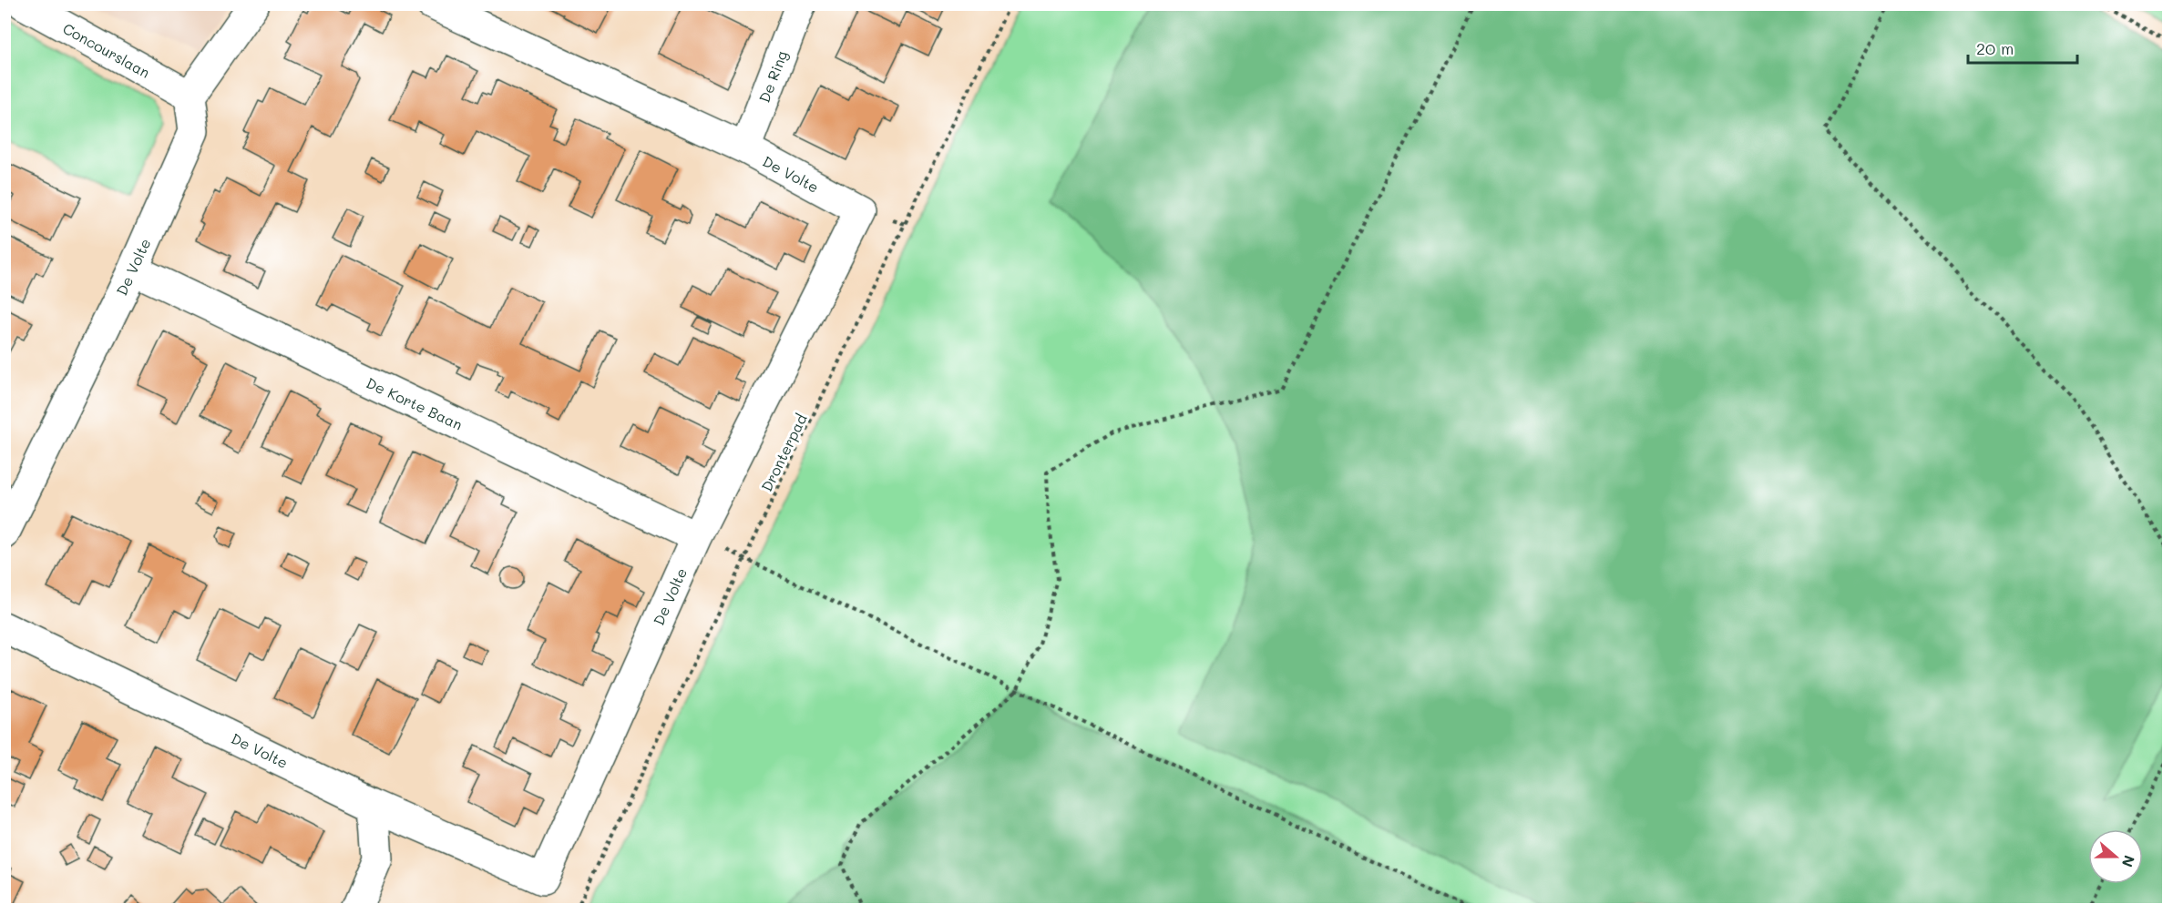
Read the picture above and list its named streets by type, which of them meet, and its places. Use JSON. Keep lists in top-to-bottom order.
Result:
{
  "streets": {
    "street": [
      "Concourslaan",
      "De Ring",
      "De Volte",
      "De Korte Baan"
    ],
    "path": ["Dronterpad"]
  },
  "crossings": [
    ["Concourslaan", "De Volte"],
    ["De Ring", "De Volte"],
    ["De Volte", "De Korte Baan"]
  ],
  "scale_bar": "20 m",
  "north": "right"
}
